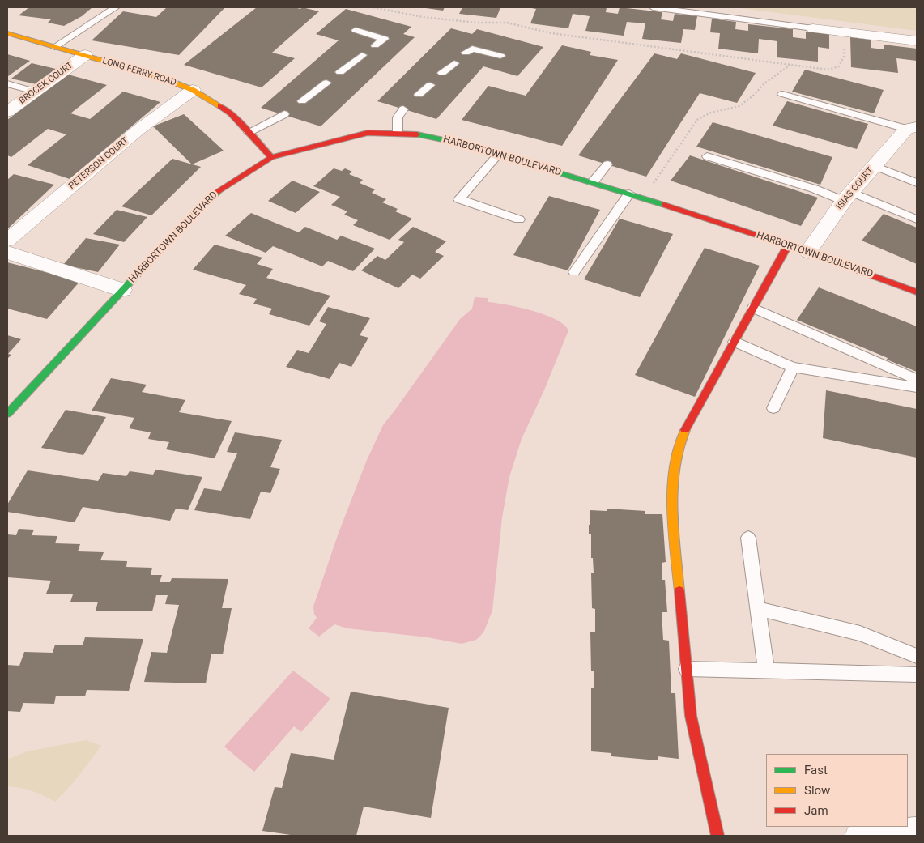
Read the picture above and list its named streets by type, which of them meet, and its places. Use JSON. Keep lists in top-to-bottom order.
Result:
{
  "streets": {
    "street": [
      "LONG FERRY ROAD",
      "BROCEK COURT",
      "HARBORTOWN BOULEVARD",
      "PETERSON COURT",
      "ISIAS COURT"
    ]
  },
  "crossings": [
    ["LONG FERRY ROAD", "BROCEK COURT"],
    ["LONG FERRY ROAD", "HARBORTOWN BOULEVARD"],
    ["LONG FERRY ROAD", "PETERSON COURT"],
    ["HARBORTOWN BOULEVARD", "ISIAS COURT"]
  ],
  "legend": ["Fast", "Slow", "Jam"]
}
